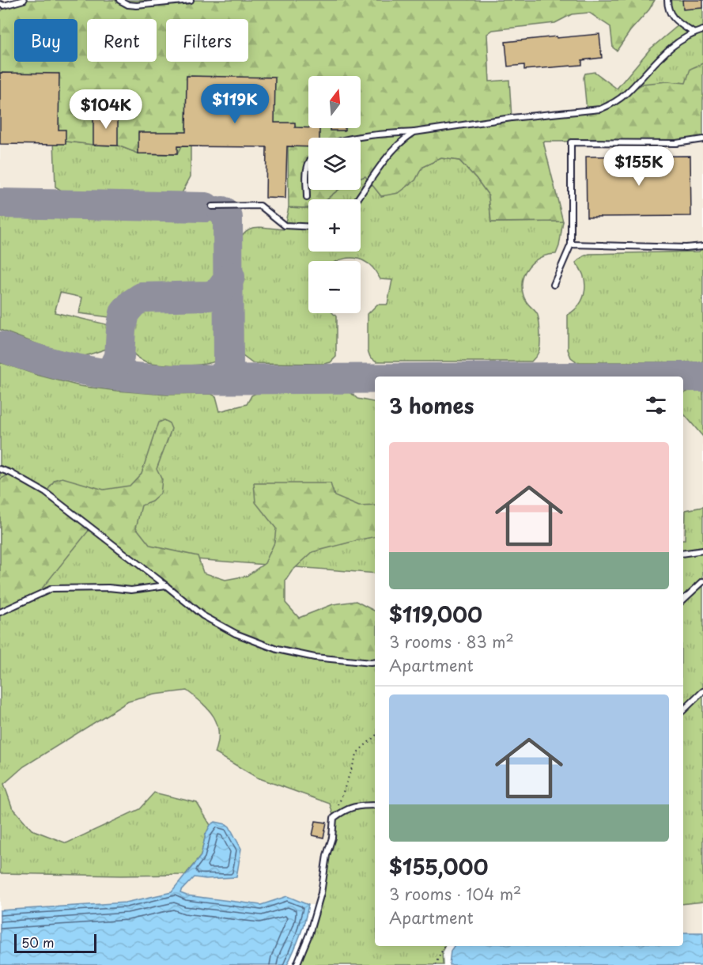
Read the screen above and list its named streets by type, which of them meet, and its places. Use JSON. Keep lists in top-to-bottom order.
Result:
{
  "scale_bar": "50 m",
  "north": "top",
  "page": {
    "chip": ["Buy", "Rent", "Filters"],
    "map_buttons": ["+", "−"],
    "price": ["$119K", "$104K", "$155K"],
    "heading": "3 homes",
    "list": [
      {
        "name": "$119,000",
        "note": "3 rooms · 83 m² · Apartment"
      },
      {
        "name": "$155,000",
        "note": "3 rooms · 104 m² · Apartment"
      }
    ],
    "scale": "50 m"
  }
}
